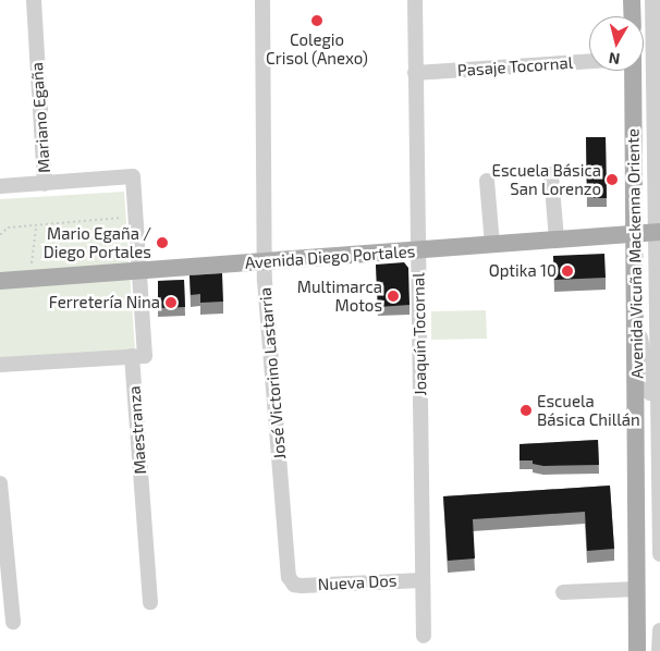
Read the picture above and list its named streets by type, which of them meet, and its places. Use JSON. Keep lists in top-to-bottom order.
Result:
{
  "streets": {
    "main road": ["Avenida Vicuña Mackenna Oriente", "Avenida Diego Portales"],
    "street": [
      "Pasaje Tocornal",
      "Mariano Egaña",
      "Joaquín Tocornal",
      "José Victorino Lastarria",
      "Maestranza",
      "Nueva Dos"
    ]
  },
  "crossings": [
    ["Pasaje Tocornal", "Joaquín Tocornal"],
    ["Mariano Egaña", "Avenida Diego Portales"],
    ["Avenida Vicuña Mackenna Oriente", "Avenida Diego Portales"],
    ["Avenida Diego Portales", "Joaquín Tocornal"],
    ["Avenida Diego Portales", "José Victorino Lastarria"],
    ["Joaquín Tocornal", "Nueva Dos"],
    ["José Victorino Lastarria", "Nueva Dos"]
  ],
  "places": [
    "Colegio Crisol (Anexo)",
    "Escuela Básica San Lorenzo",
    "Mario Egaña / Diego Portales",
    "Optika 10",
    "Multimarca Motos",
    "Ferretería Nina",
    "Escuela Básica Chillán"
  ],
  "north": "bottom"
}
